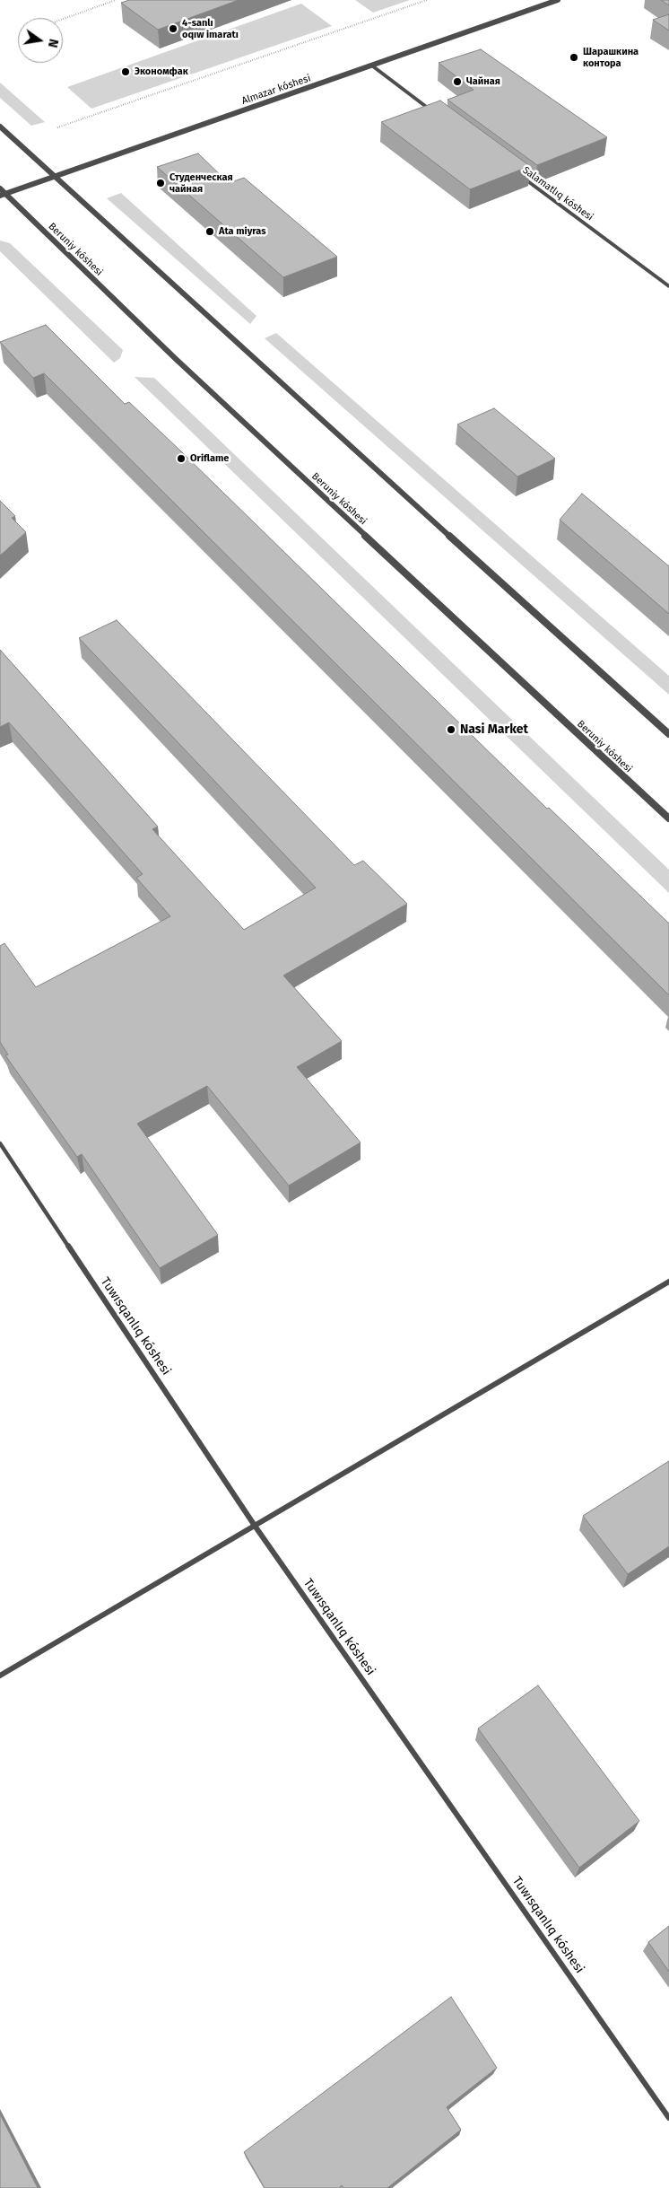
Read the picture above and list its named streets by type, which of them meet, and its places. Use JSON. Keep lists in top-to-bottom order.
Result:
{
  "streets": {
    "street": [
      "Almazar kóshesi",
      "Salamatlıq kóshesi",
      "Beruniy kóshesi",
      "Tuwısqanlıq kóshesi"
    ]
  },
  "crossings": [
    ["Almazar kóshesi", "Beruniy kóshesi"]
  ],
  "places": [
    "4-sanlı oqıw imaratı",
    "Шарашкина контора",
    "Экономфак",
    "Чайная",
    "Студенческая чайная",
    "Ata miyras",
    "Oriflame",
    "Nasi Market"
  ],
  "north": "right"
}
